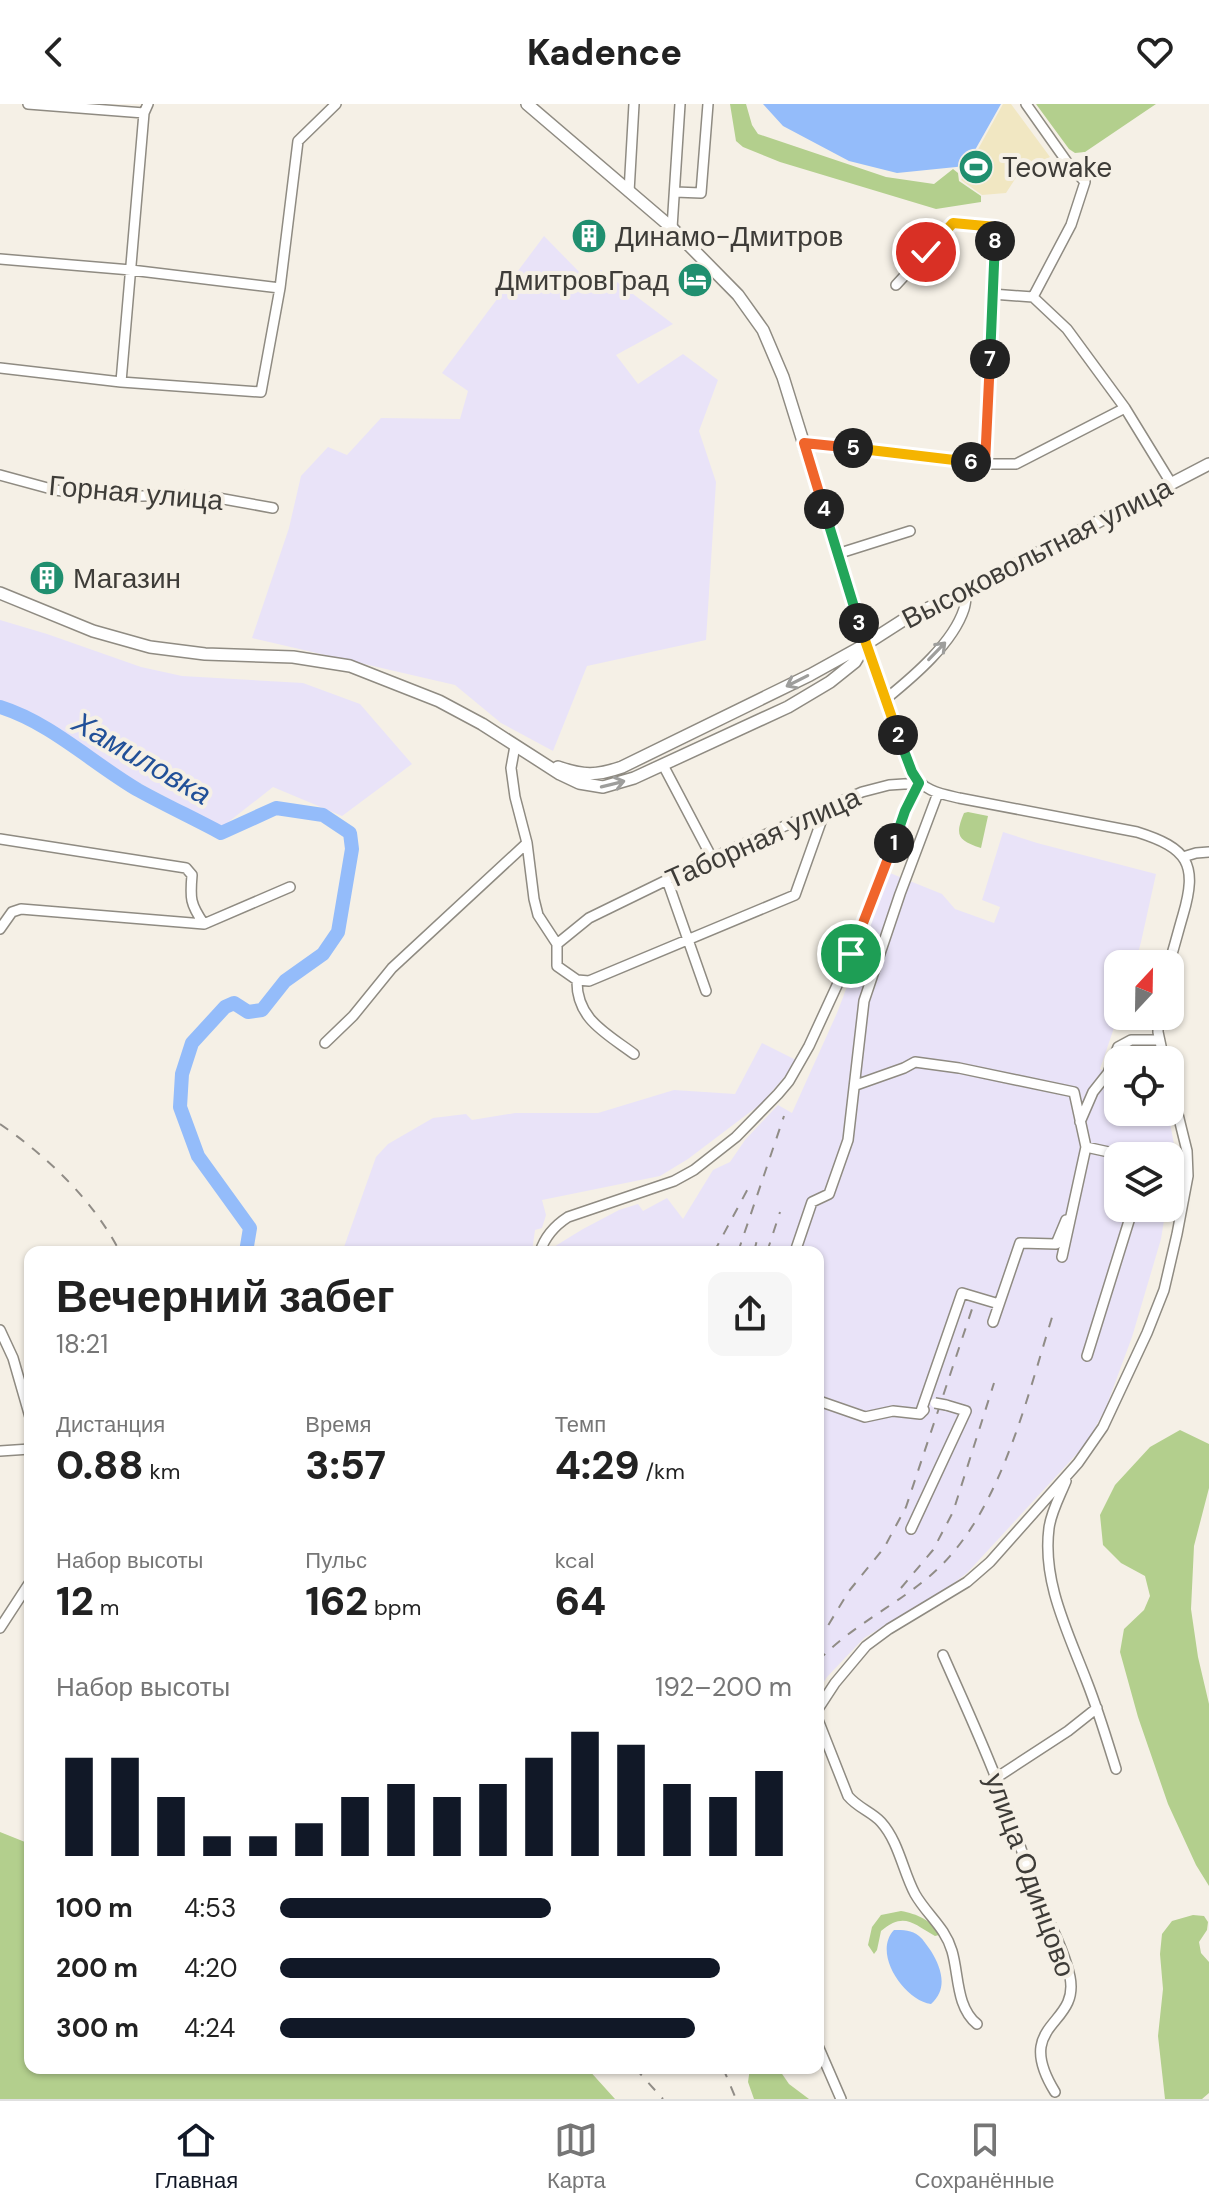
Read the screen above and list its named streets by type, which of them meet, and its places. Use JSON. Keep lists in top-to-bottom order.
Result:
{
  "streets": {
    "main road": ["Высоковольтная улица"],
    "street": ["Горная улица", "Таборная улица", "улица Одинцово"]
  },
  "water": ["Хамиловка"],
  "places": {
    "sports": ["Teowake"],
    "building": ["Динамо-Дмитров", "Магазин"],
    "hotel": ["ДмитровГрад"]
  },
  "north": "top",
  "page": {
    "header": "Kadence",
    "pins": [
      "8",
      "7",
      "5",
      "6",
      "4",
      "3",
      "2",
      "1"
    ],
    "heading": ["Вечерний забег", "18:21"],
    "stats": [
      ["Дистанция", "0.88 km"],
      ["Время", "3:57"],
      ["Темп", "4:29 /km"],
      ["Набор высоты", "12 m"],
      ["Пульс", "162 bpm"],
      ["kcal", "64"]
    ],
    "chart": ["Набор высоты", "192–200 m"],
    "list": [
      {
        "name": "100 m",
        "note": "4:53"
      },
      {
        "name": "200 m",
        "note": "4:20"
      },
      {
        "name": "300 m",
        "note": "4:24"
      }
    ],
    "tabs": ["Главная", "Карта", "Сохранённые"]
  }
}
